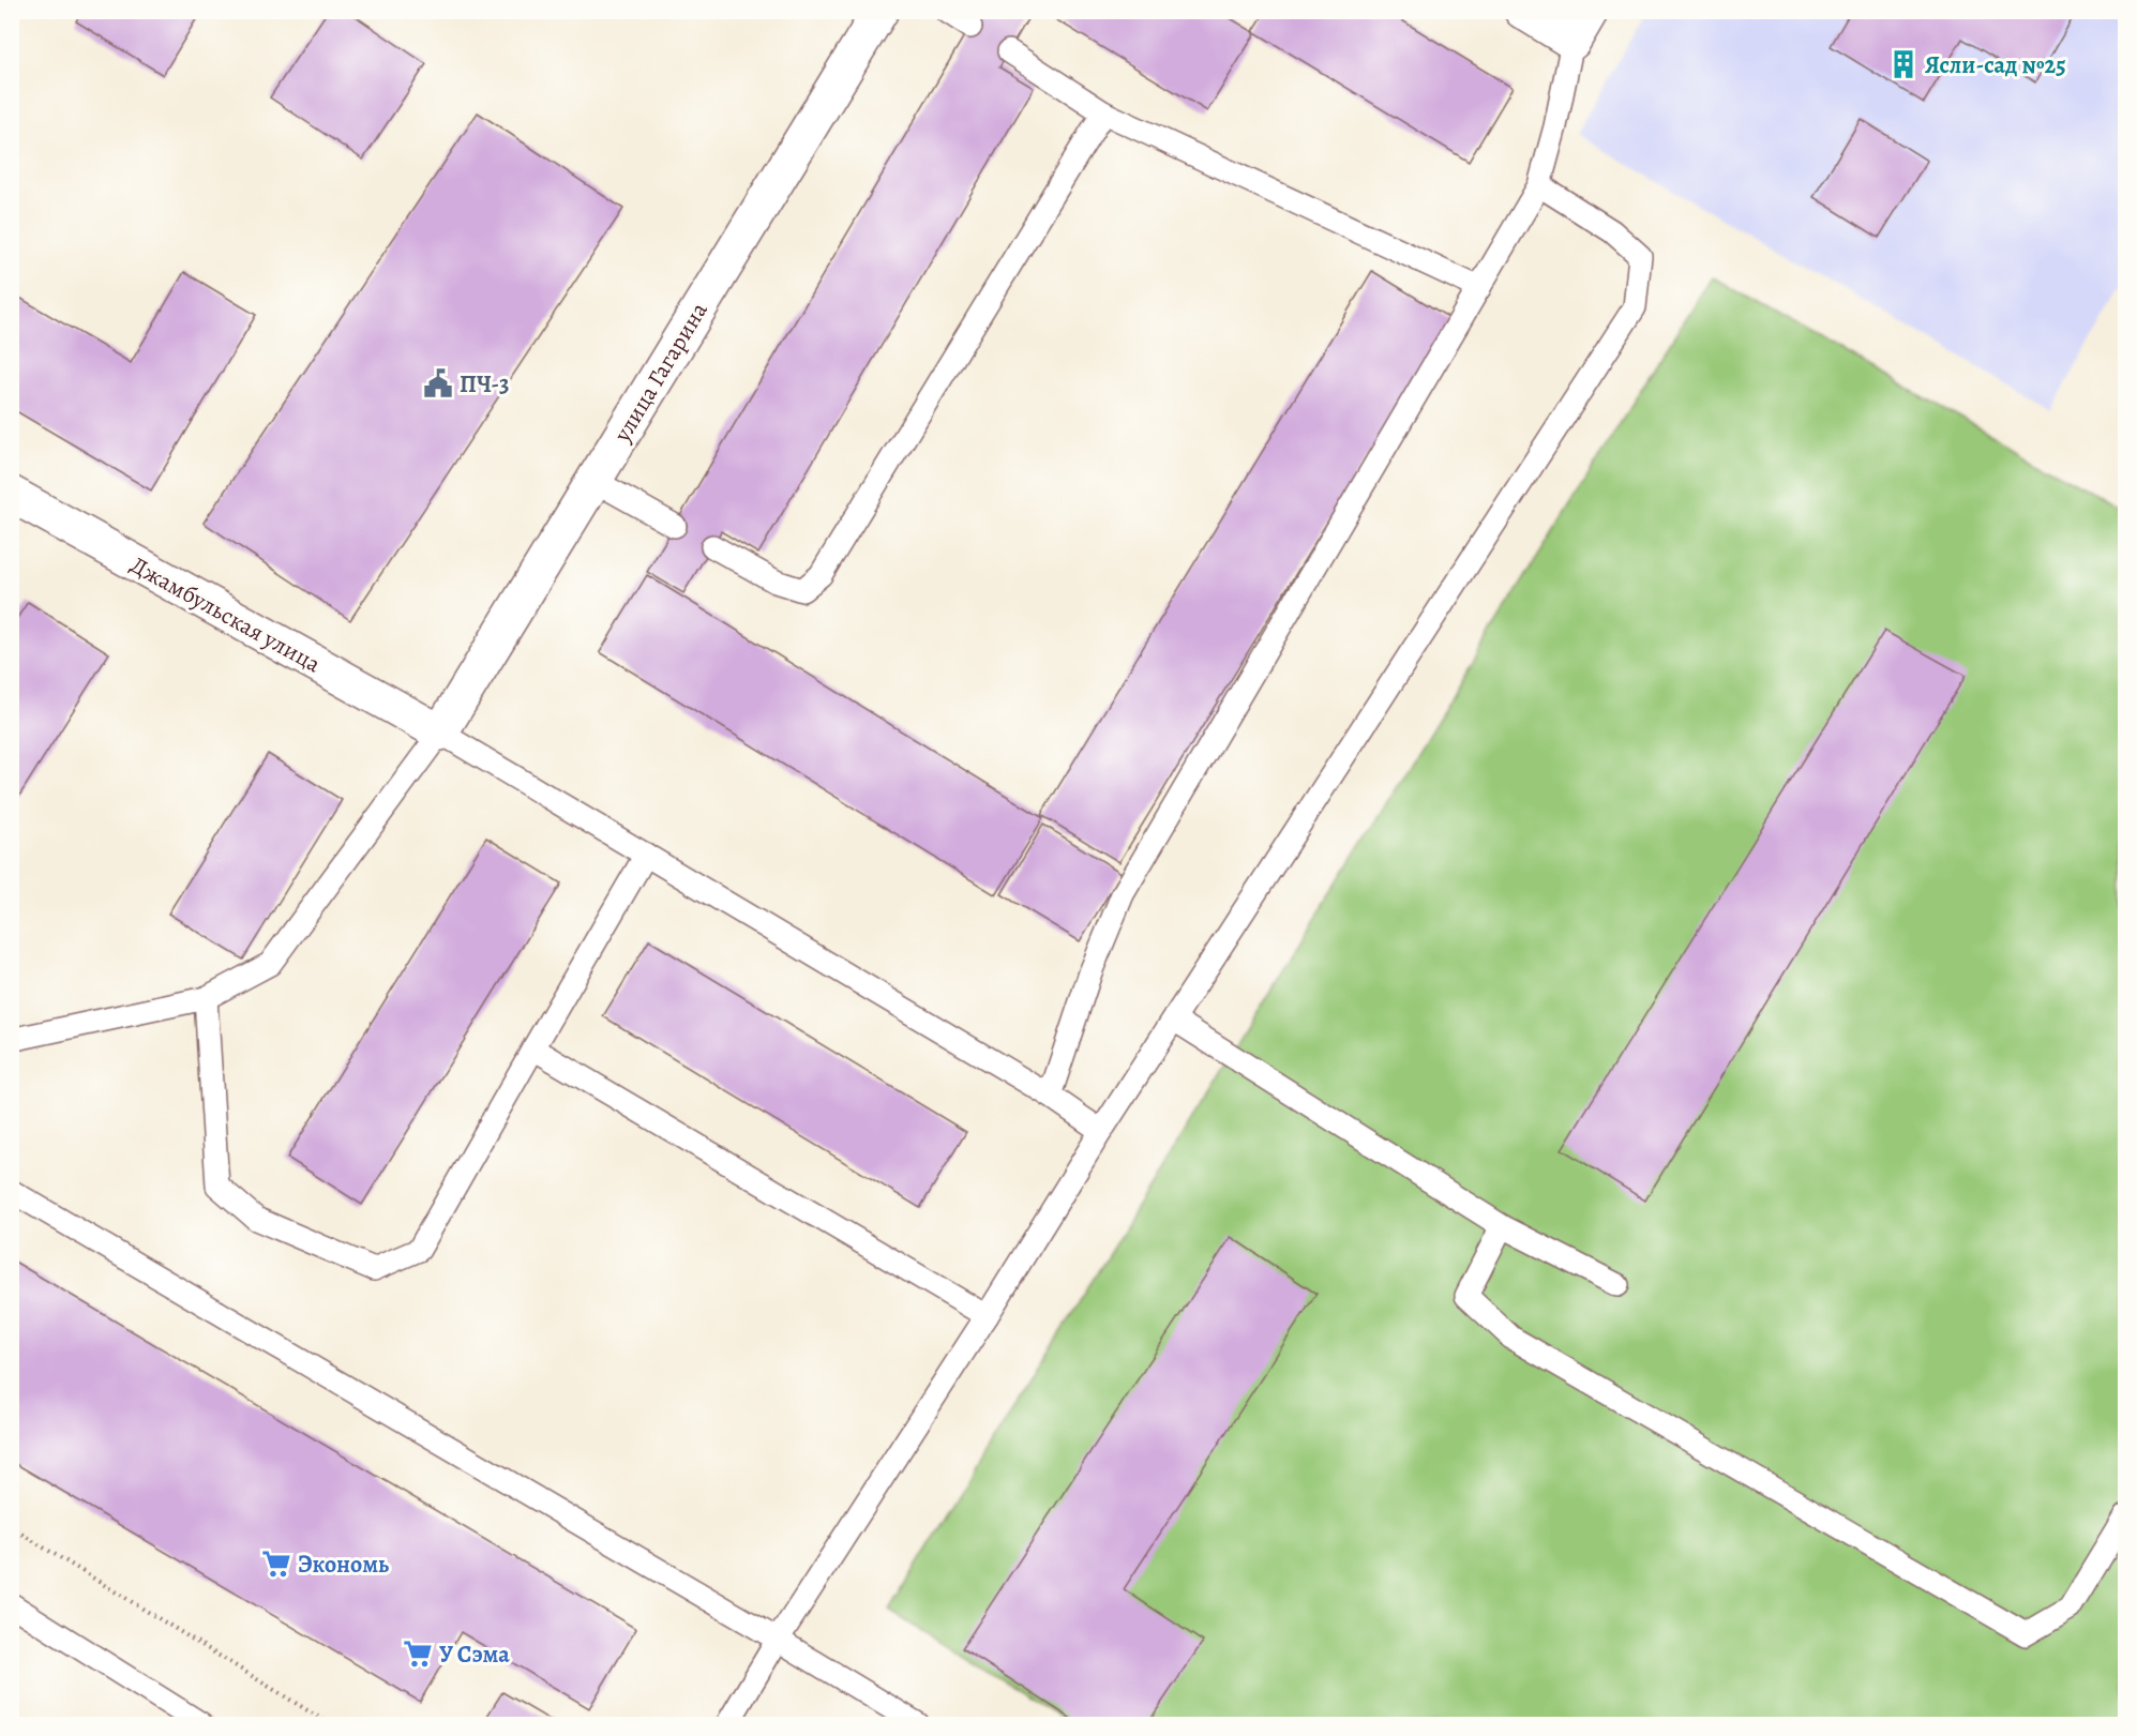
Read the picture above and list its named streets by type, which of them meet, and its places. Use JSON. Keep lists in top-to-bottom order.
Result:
{
  "streets": {
    "street": ["улица Гагарина", "Джамбульская улица"]
  },
  "crossings": [
    ["улица Гагарина", "Джамбульская улица"]
  ],
  "places": {
    "building": ["Ясли-сад №25"],
    "public building": ["ПЧ-3"],
    "supermarket": ["Экономь", "У Сэма"]
  }
}
